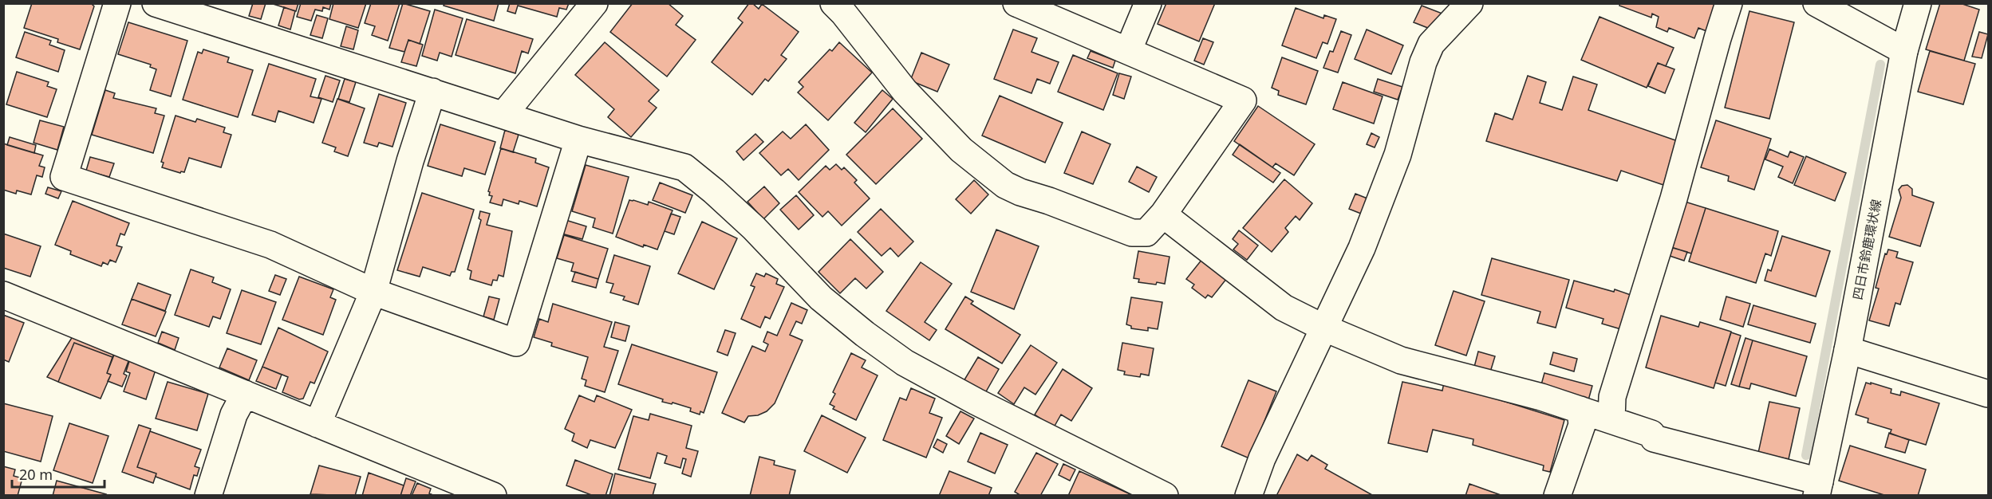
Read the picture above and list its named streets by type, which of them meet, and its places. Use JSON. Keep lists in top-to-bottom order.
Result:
{
  "streets": {
    "street": ["四日市鈴鹿環状線"]
  },
  "scale_bar": "20 m"
}
